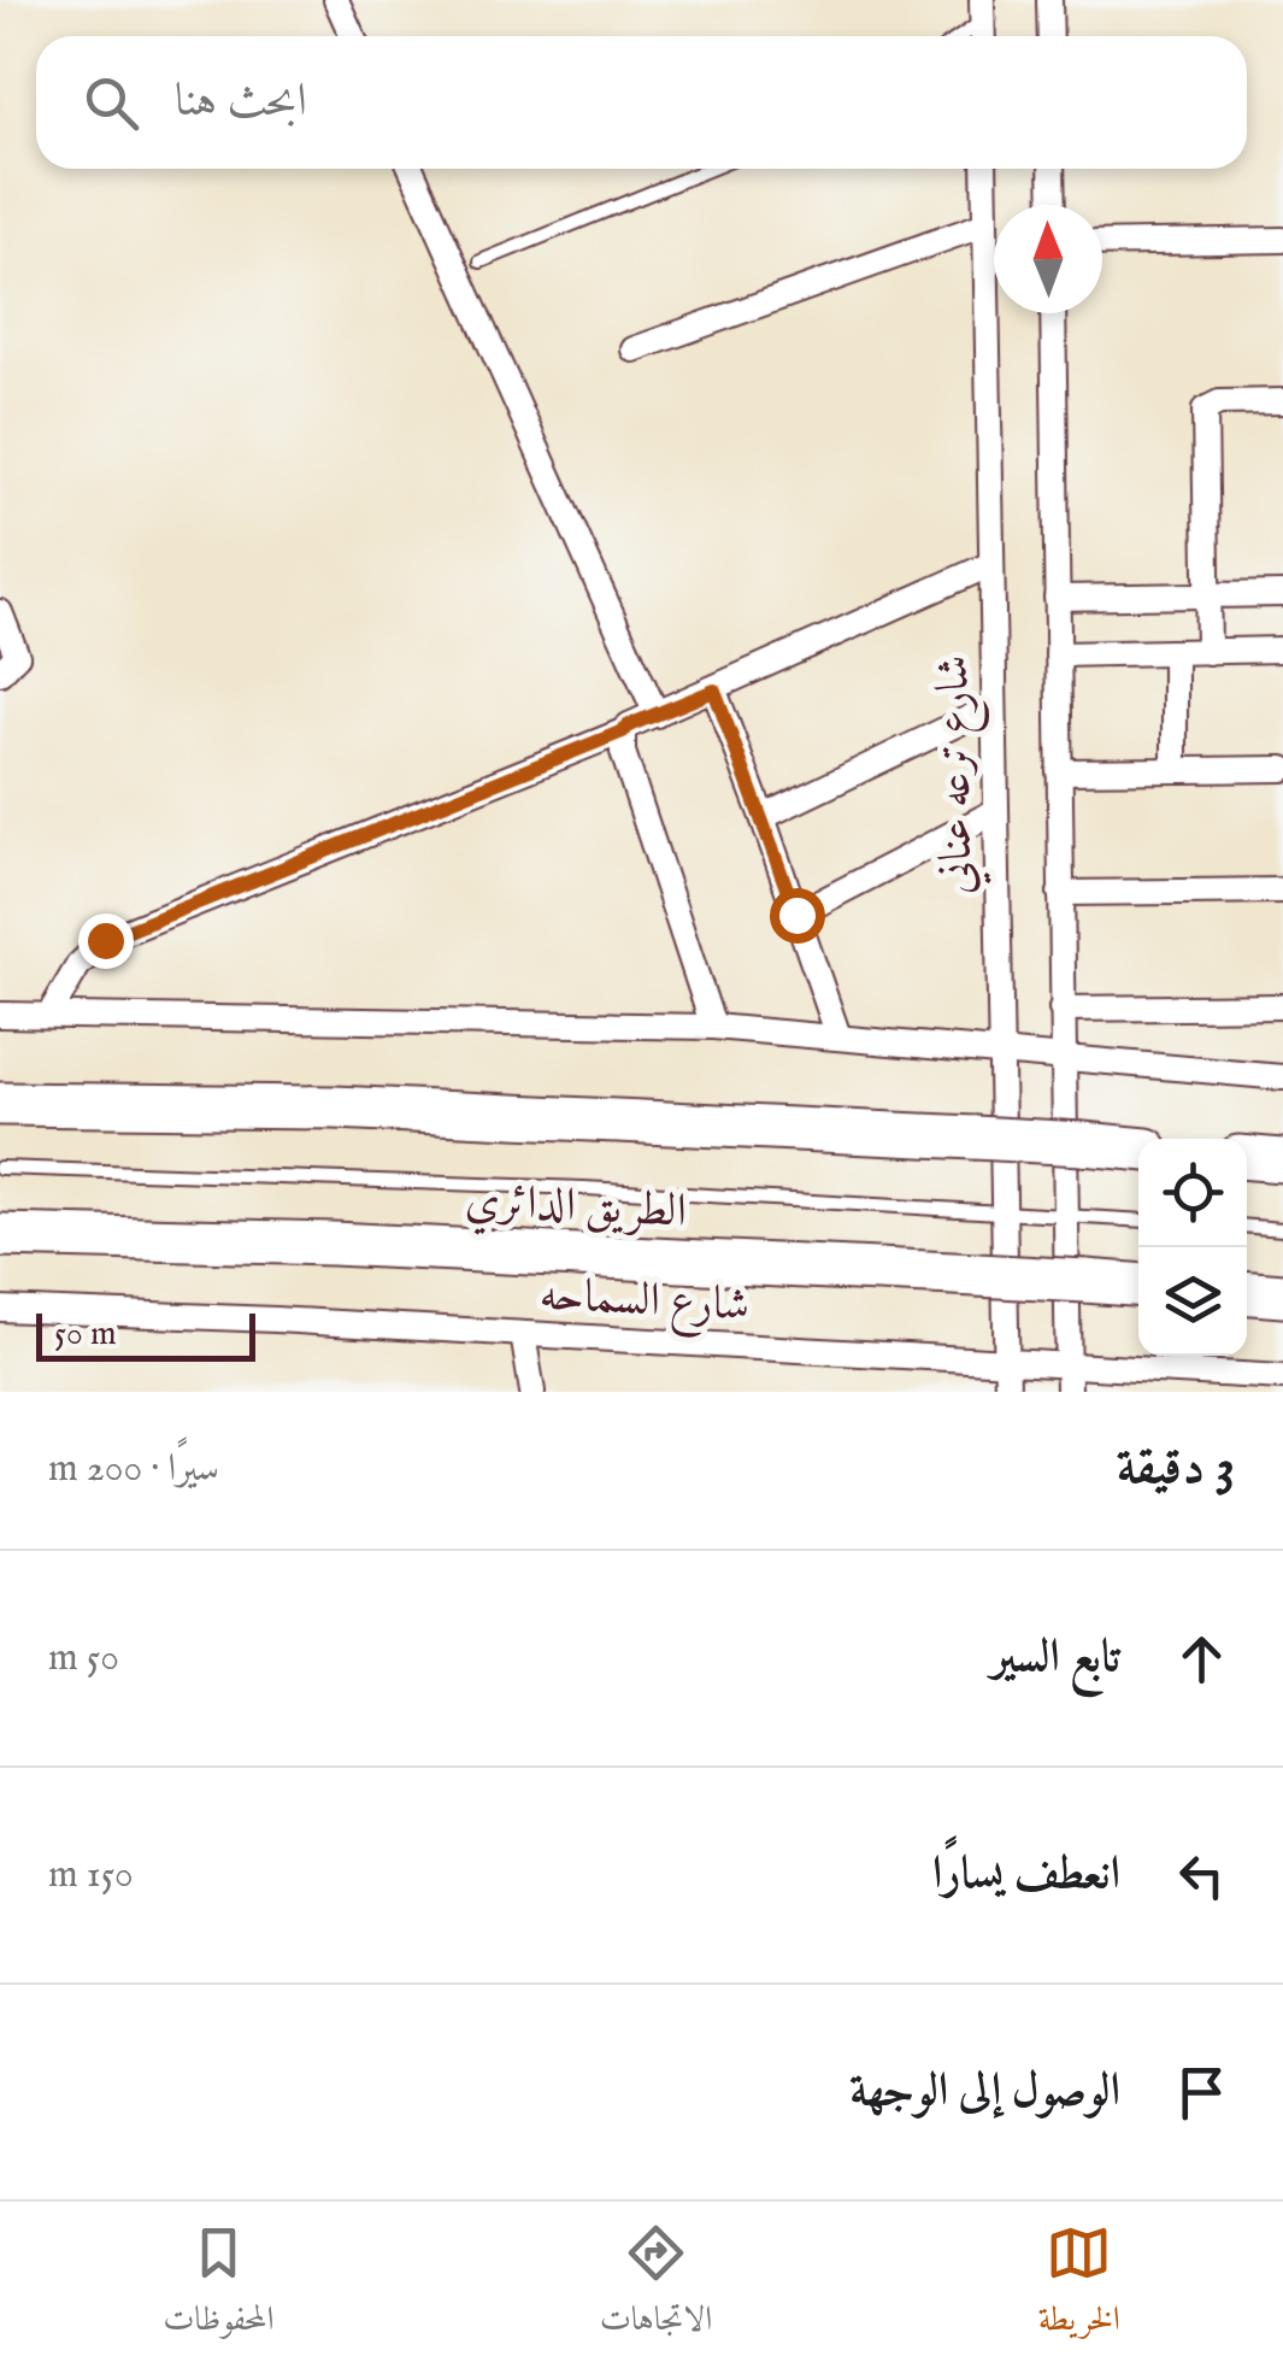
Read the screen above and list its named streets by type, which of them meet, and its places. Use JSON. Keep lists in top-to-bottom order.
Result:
{
  "streets": {
    "highway": ["الطريق الدائري"],
    "street": ["شارع ترعه عناني", "شارع السماحه"]
  },
  "crossings": [
    ["شارع ترعه عناني", "شارع السماحه"]
  ],
  "scale_bar": "50 m",
  "north": "top",
  "page": {
    "search": "ابحث هنا",
    "scale": "50 m",
    "heading": ["3 دقيقة", "سيرًا · 200 m"],
    "list": [
      ["تابع السير", "50 m"],
      ["انعطف يسارًا", "150 m"],
      "الوصول إلى الوجهة"
    ],
    "nav": ["الخريطة", "الاتجاهات", "المحفوظات"]
  }
}
